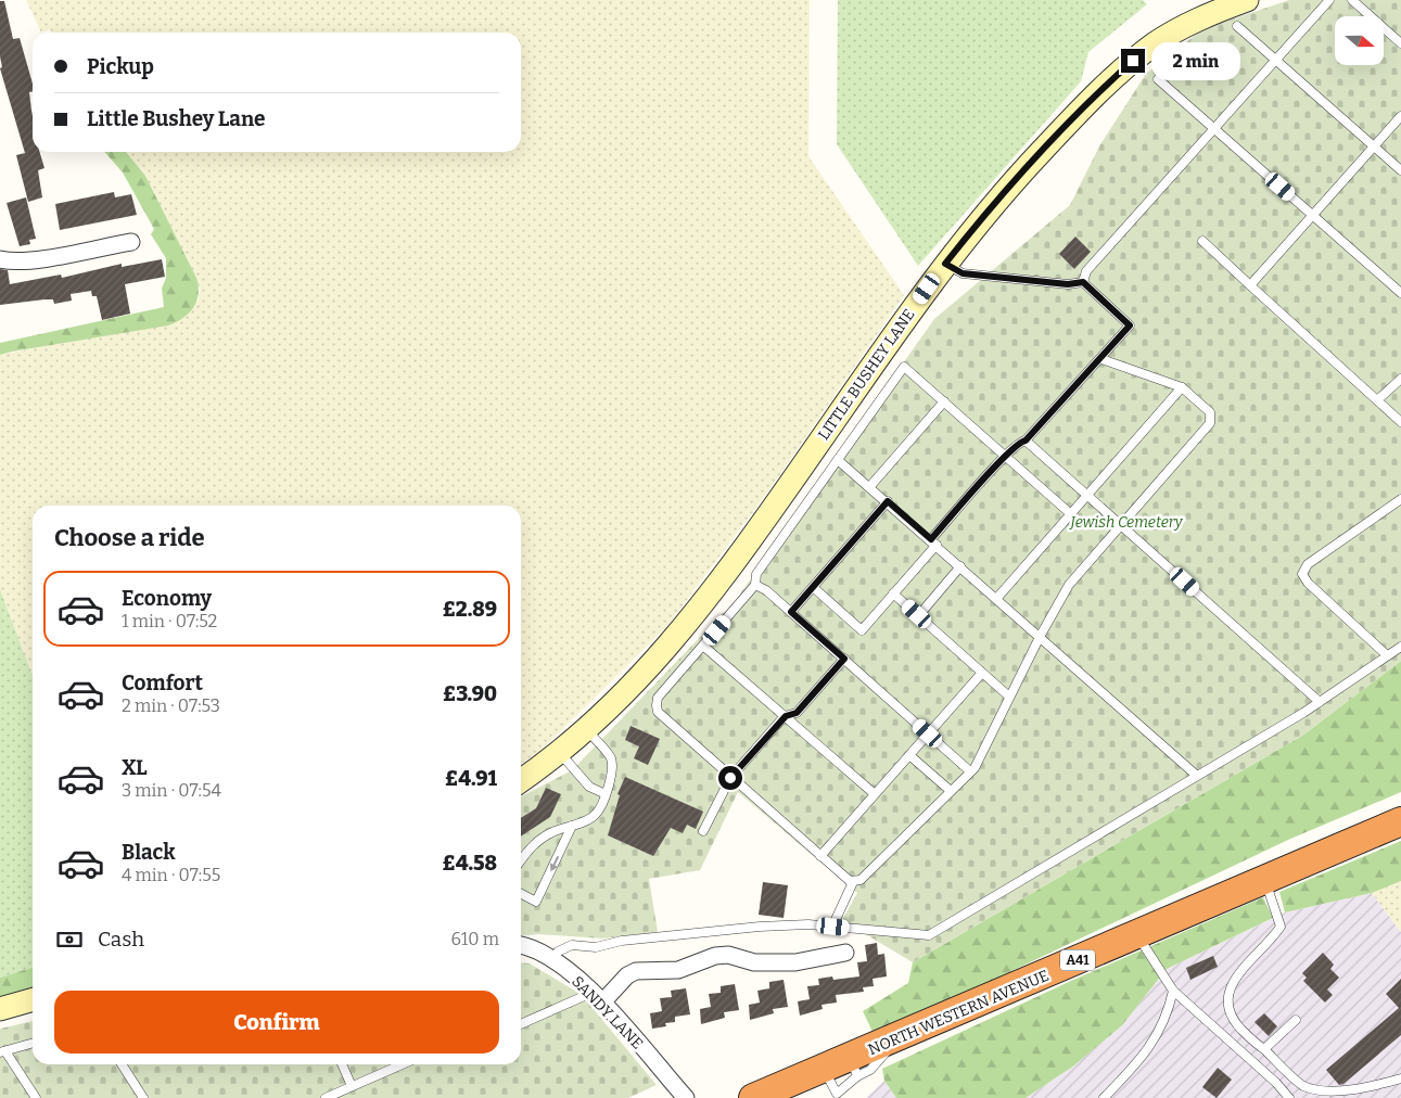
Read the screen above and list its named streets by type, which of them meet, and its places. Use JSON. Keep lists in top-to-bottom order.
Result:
{
  "streets": {
    "highway": ["A41", "NORTH WESTERN AVENUE"],
    "street": ["LITTLE BUSHEY LANE", "SANDY LANE"]
  },
  "parks": ["Jewish Cemetery"],
  "north": "right",
  "page": {
    "banner": ["Pickup", "Little Bushey Lane"],
    "bubble": "2 min",
    "heading": "Choose a ride",
    "list": [
      {
        "name": "Economy",
        "note": "1 min · 07:52",
        "value": "£2.89"
      },
      {
        "name": "Comfort",
        "note": "2 min · 07:53",
        "value": "£3.90"
      },
      {
        "name": "XL",
        "note": "3 min · 07:54",
        "value": "£4.91"
      },
      {
        "name": "Black",
        "note": "4 min · 07:55",
        "value": "£4.58"
      }
    ],
    "pay": ["Cash", "610 m"],
    "buttons": "Confirm"
  }
}
